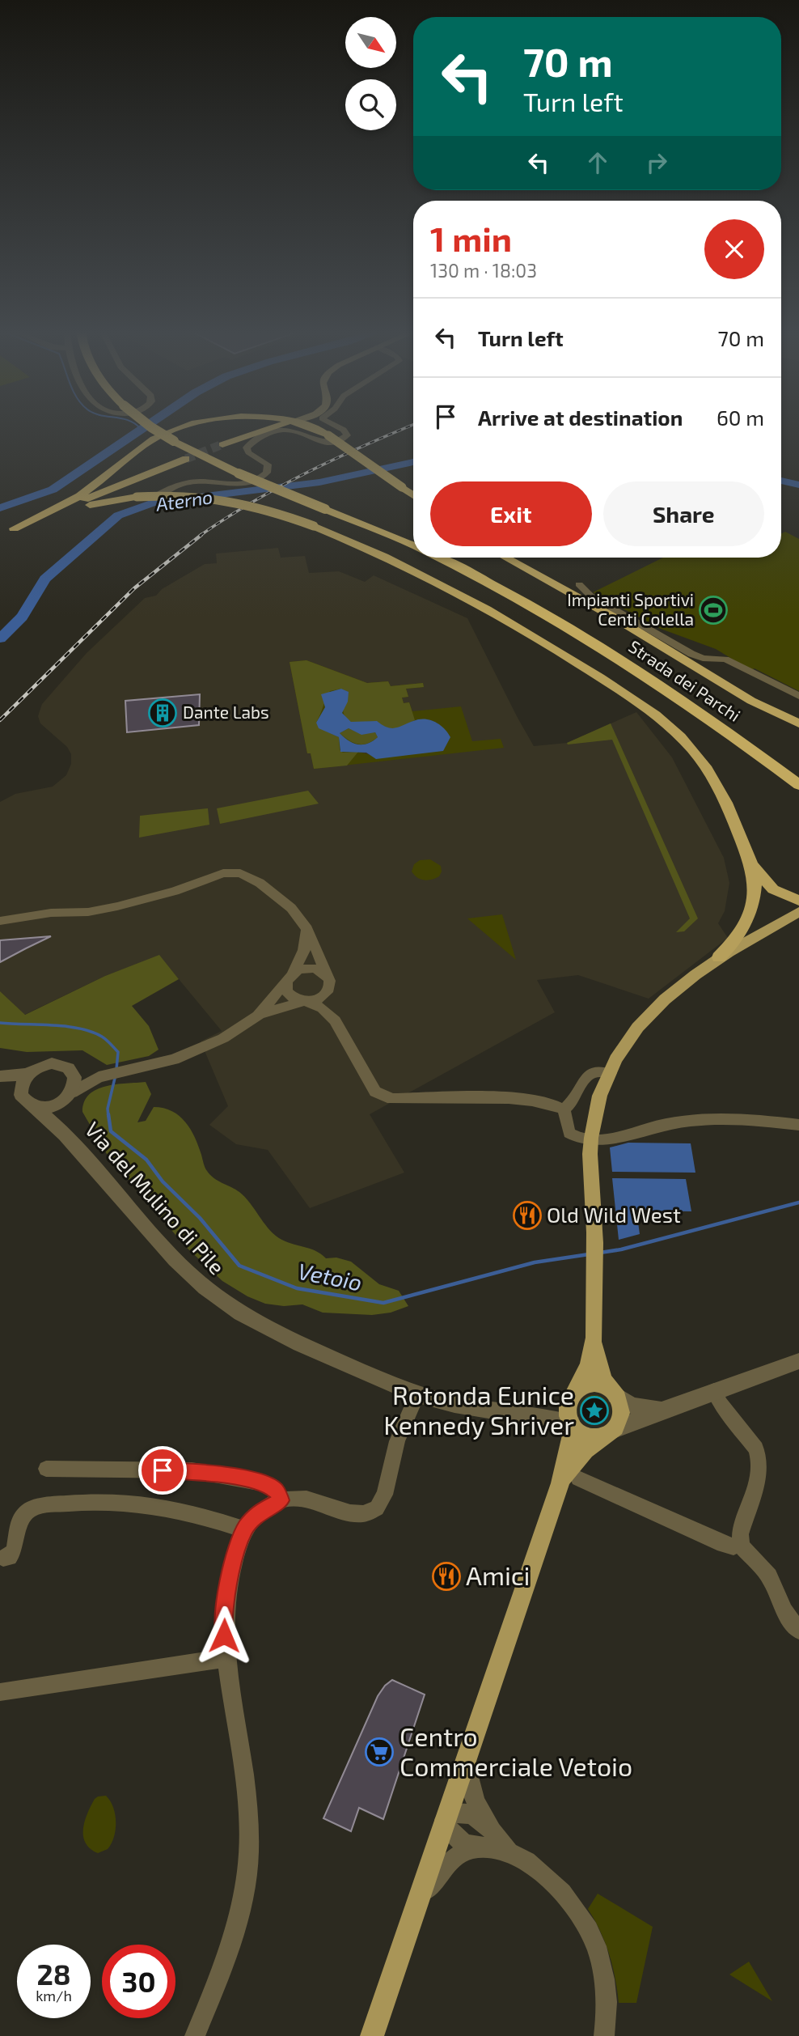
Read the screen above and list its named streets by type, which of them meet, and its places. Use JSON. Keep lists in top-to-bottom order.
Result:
{
  "streets": {
    "highway": ["Strada dei Parchi"],
    "street": ["Via del Mulino di Pile"]
  },
  "water": ["Aterno", "Vetoio"],
  "places": {
    "sports": ["Impianti Sportivi Centi Colella"],
    "building": ["Dante Labs"],
    "restaurant": ["Old Wild West", "Amici"],
    "place": ["Rotonda Eunice Kennedy Shriver"],
    "supermarket": ["Centro Commerciale Vetoio"]
  },
  "north": "bottom right",
  "page": {
    "turn": ["70 m", "Turn left"],
    "heading": ["1 min", "130 m · 18:03"],
    "list": [
      {
        "name": "Turn left",
        "value": "70 m"
      },
      {
        "name": "Arrive at destination",
        "value": "60 m"
      }
    ],
    "buttons": ["Exit", "Share"],
    "speed": "28 km/h",
    "limit": "30"
  }
}
